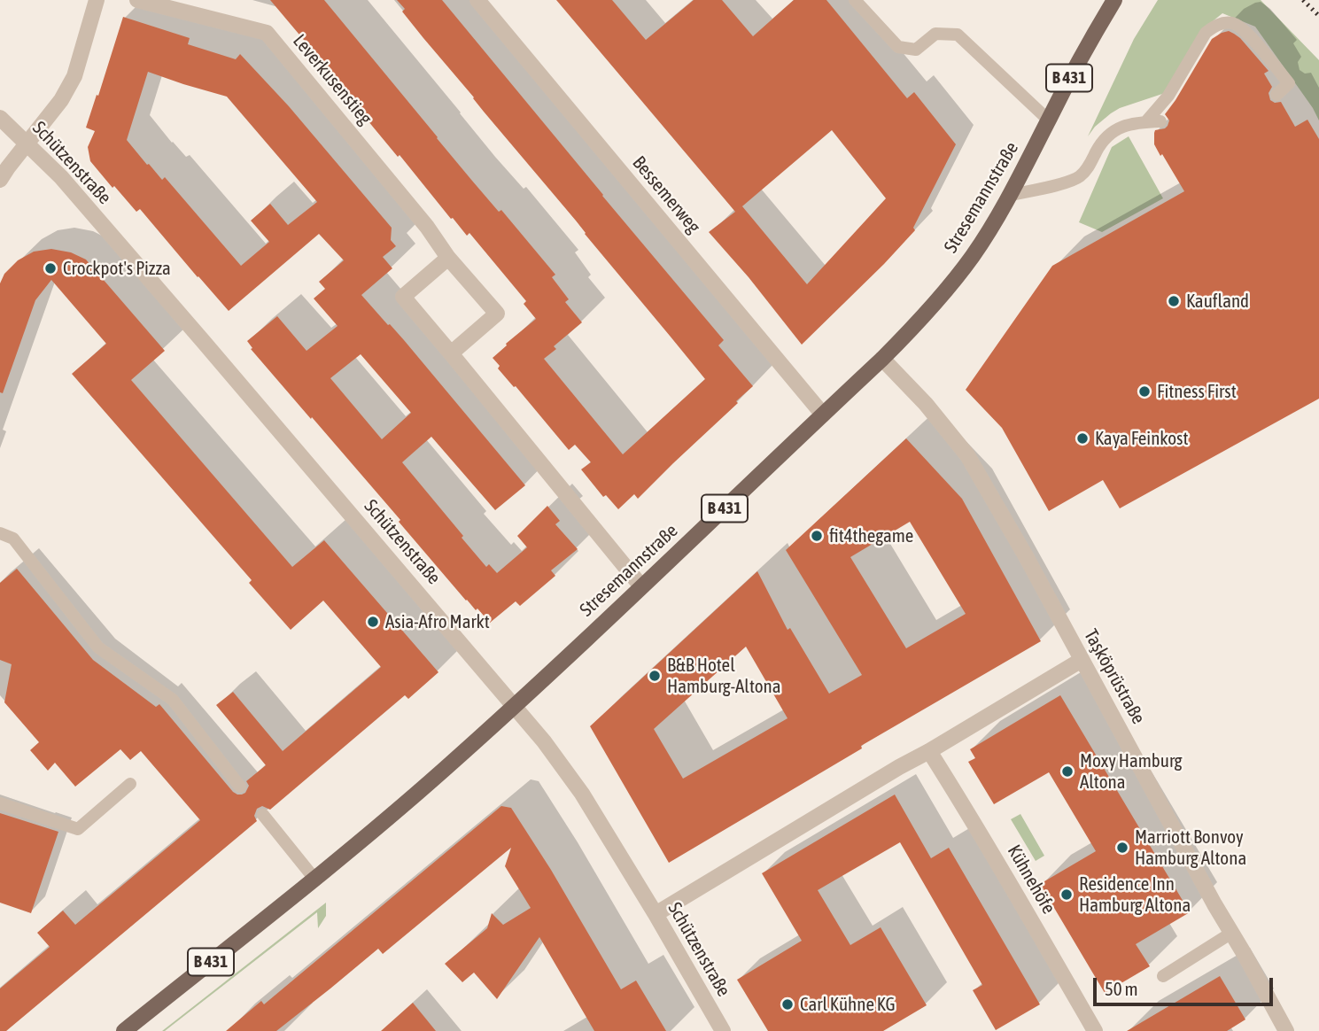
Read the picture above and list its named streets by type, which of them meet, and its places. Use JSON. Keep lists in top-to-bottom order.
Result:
{
  "streets": {
    "main road": ["B 431", "Stresemannstraße"],
    "street": [
      "Leverkusenstieg",
      "Schützenstraße",
      "Bessemerweg",
      "Taşköprüstraße",
      "Kühnehöfe"
    ]
  },
  "crossings": [
    ["Schützenstraße", "Stresemannstraße"],
    ["Bessemerweg", "Stresemannstraße"],
    ["Stresemannstraße", "Taşköprüstraße"]
  ],
  "places": [
    "Crockpot's Pizza",
    "Kaufland",
    "Fitness First",
    "Kaya Feinkost",
    "fit4thegame",
    "Asia-Afro Markt",
    "B&B Hotel Hamburg-Altona",
    "Moxy Hamburg Altona",
    "Marriott Bonvoy Hamburg Altona",
    "Residence Inn Hamburg Altona",
    "Carl Kühne KG"
  ],
  "scale_bar": "50 m"
}
